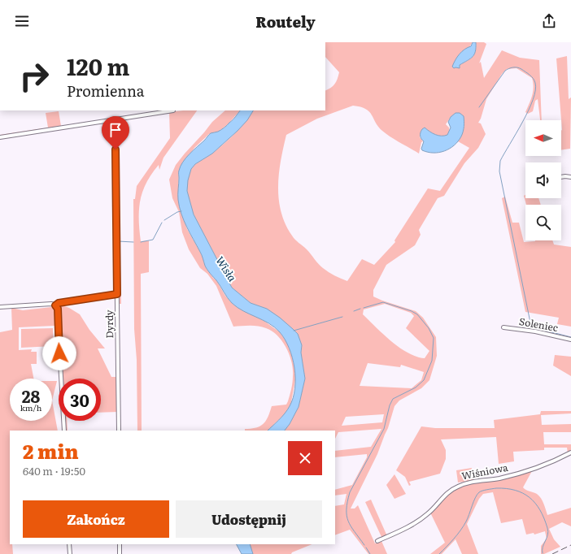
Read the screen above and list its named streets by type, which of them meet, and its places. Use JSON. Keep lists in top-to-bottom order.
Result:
{
  "streets": {
    "street": ["Dyrdy", "Soleniec", "Wiśniowa"]
  },
  "water": ["Wisła"],
  "north": "left",
  "page": {
    "header": "Routely",
    "turn": ["120 m", "Promienna"],
    "speed": "28 km/h",
    "limit": "30",
    "heading": ["2 min", "640 m · 19:50"],
    "buttons": ["Zakończ", "Udostępnij"]
  }
}
